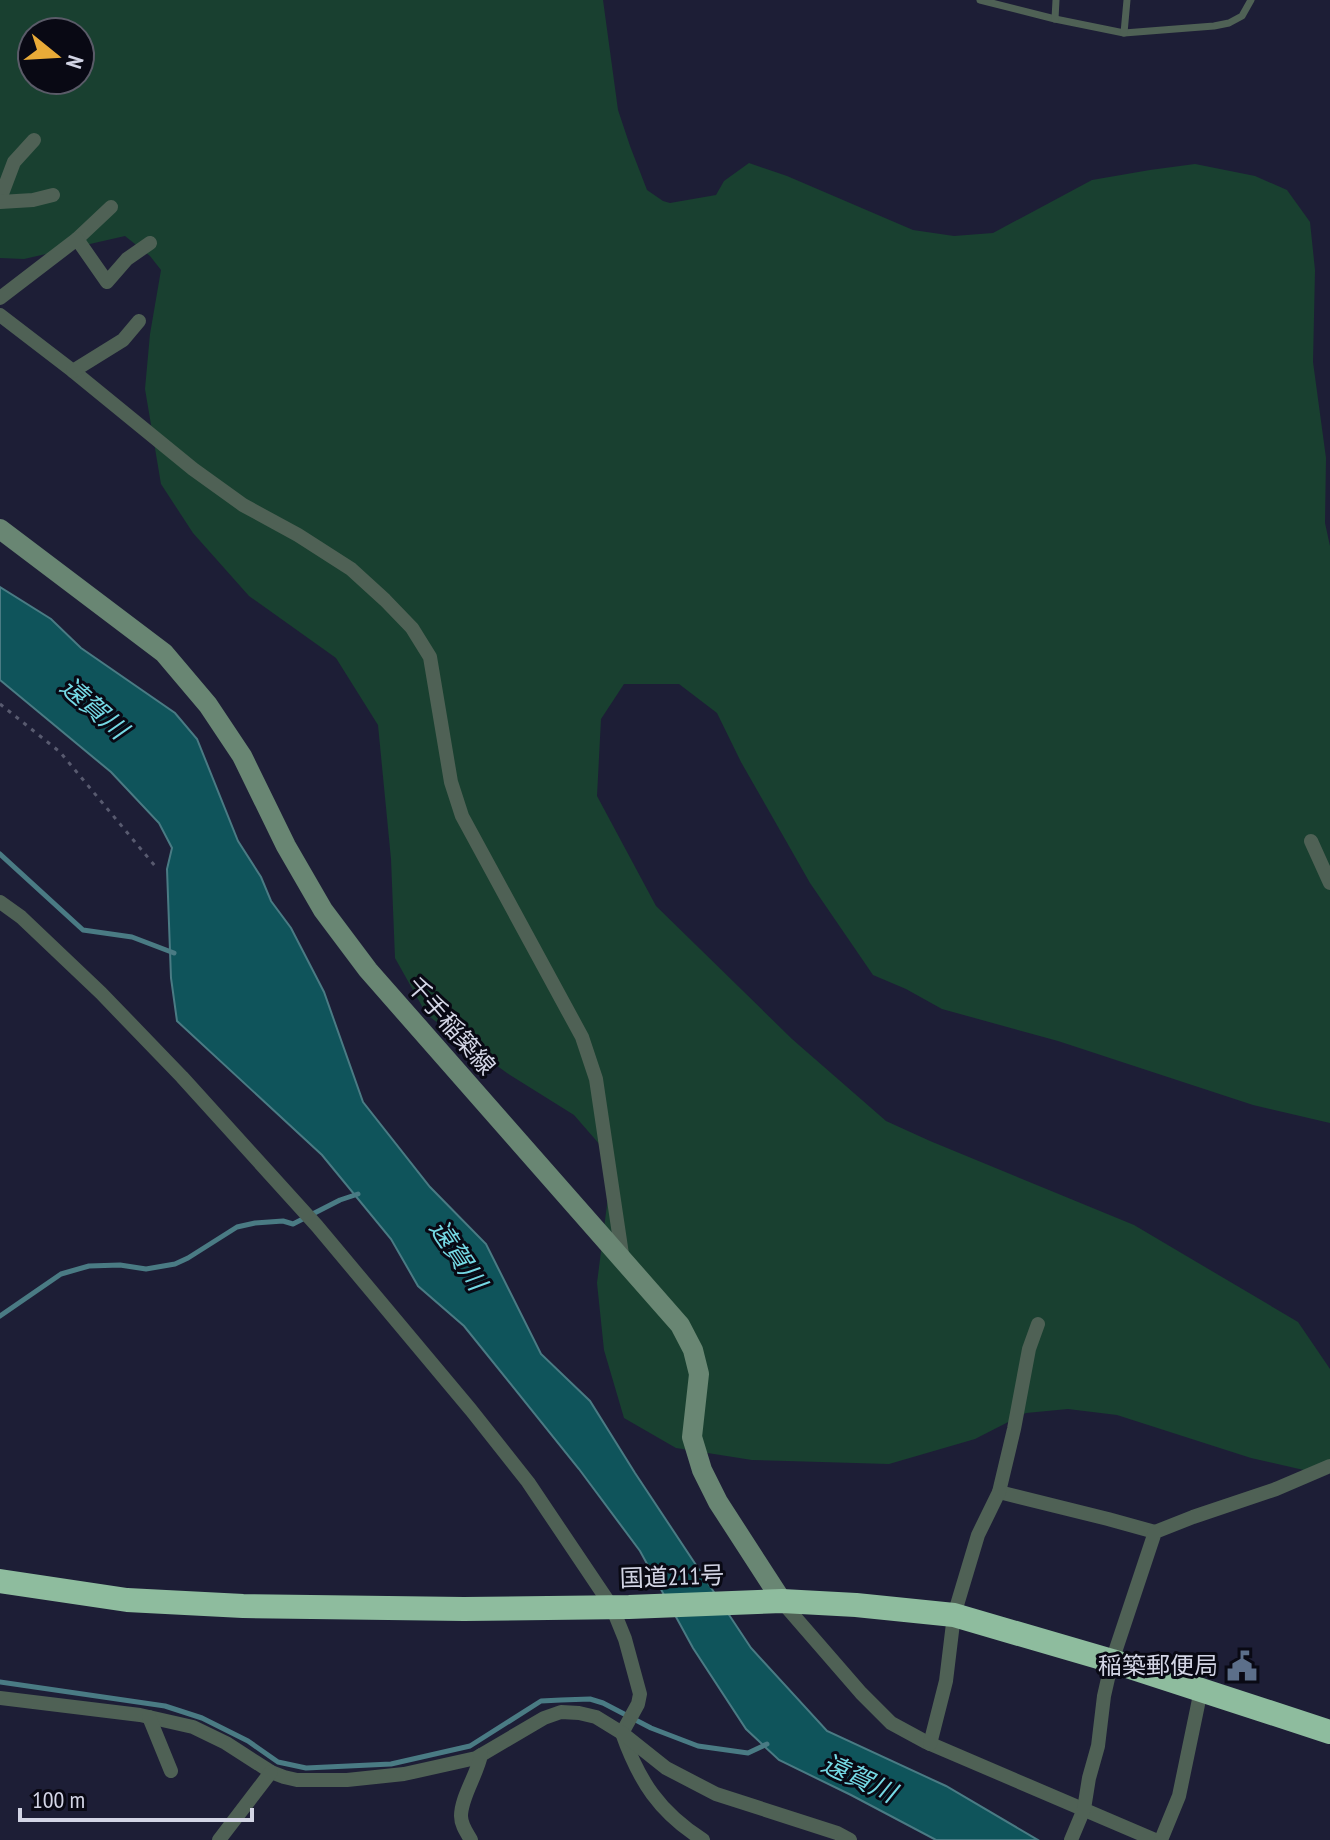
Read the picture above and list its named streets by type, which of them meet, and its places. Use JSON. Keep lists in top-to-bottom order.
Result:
{
  "streets": {
    "highway": ["国道211号"],
    "main road": ["千手稲築線"]
  },
  "crossings": [
    ["千手稲築線", "国道211号"]
  ],
  "water": ["遠賀川"],
  "places": {
    "public building": ["稲築郵便局"]
  },
  "scale_bar": "100 m",
  "north": "right"
}
